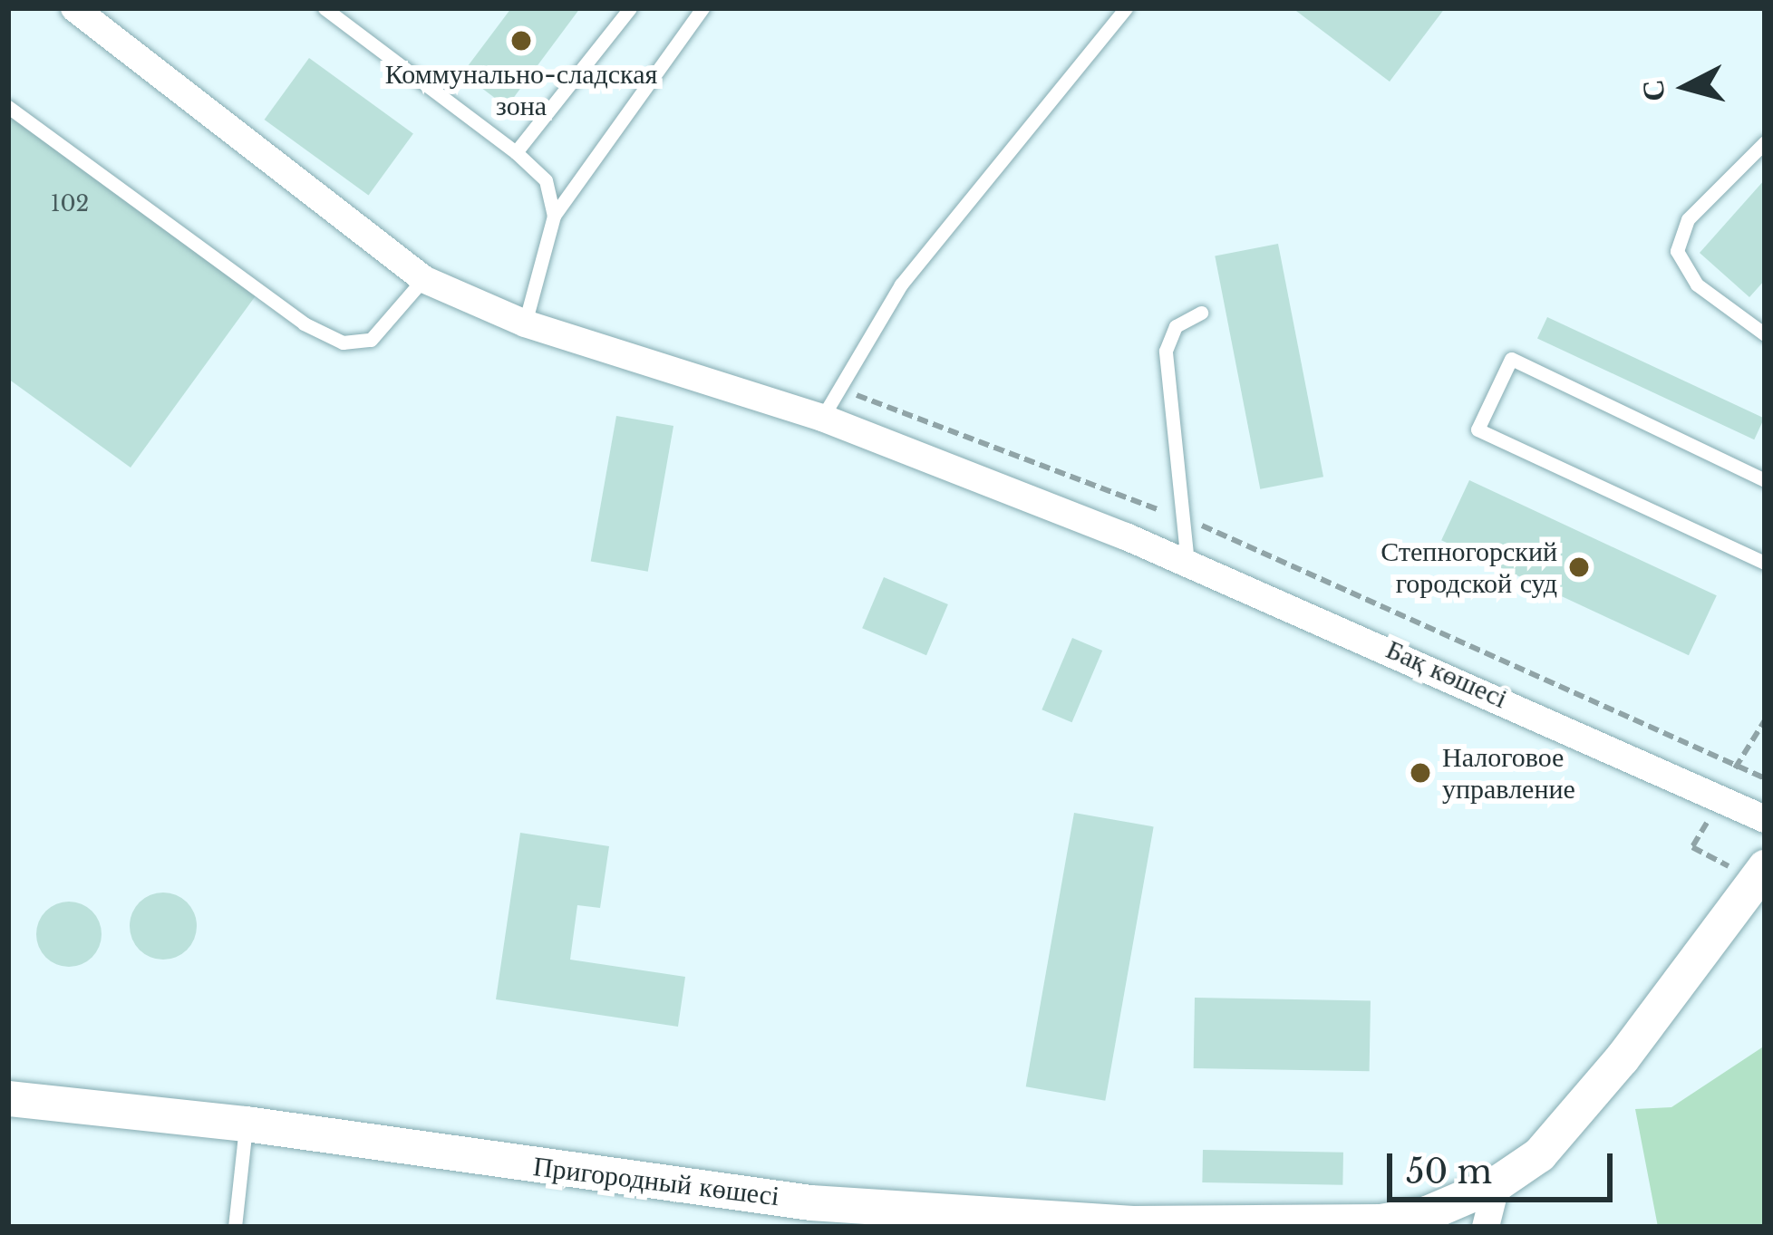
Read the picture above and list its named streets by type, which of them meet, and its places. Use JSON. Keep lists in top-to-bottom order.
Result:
{
  "streets": {
    "street": ["Бақ көшесі", "Пригородный көшесі"]
  },
  "places": ["Коммунально-сладская зона", "Степногорский городской суд", "Налоговое управление"],
  "house_numbers": ["102"],
  "scale_bar": "50 m",
  "north": "left"
}
